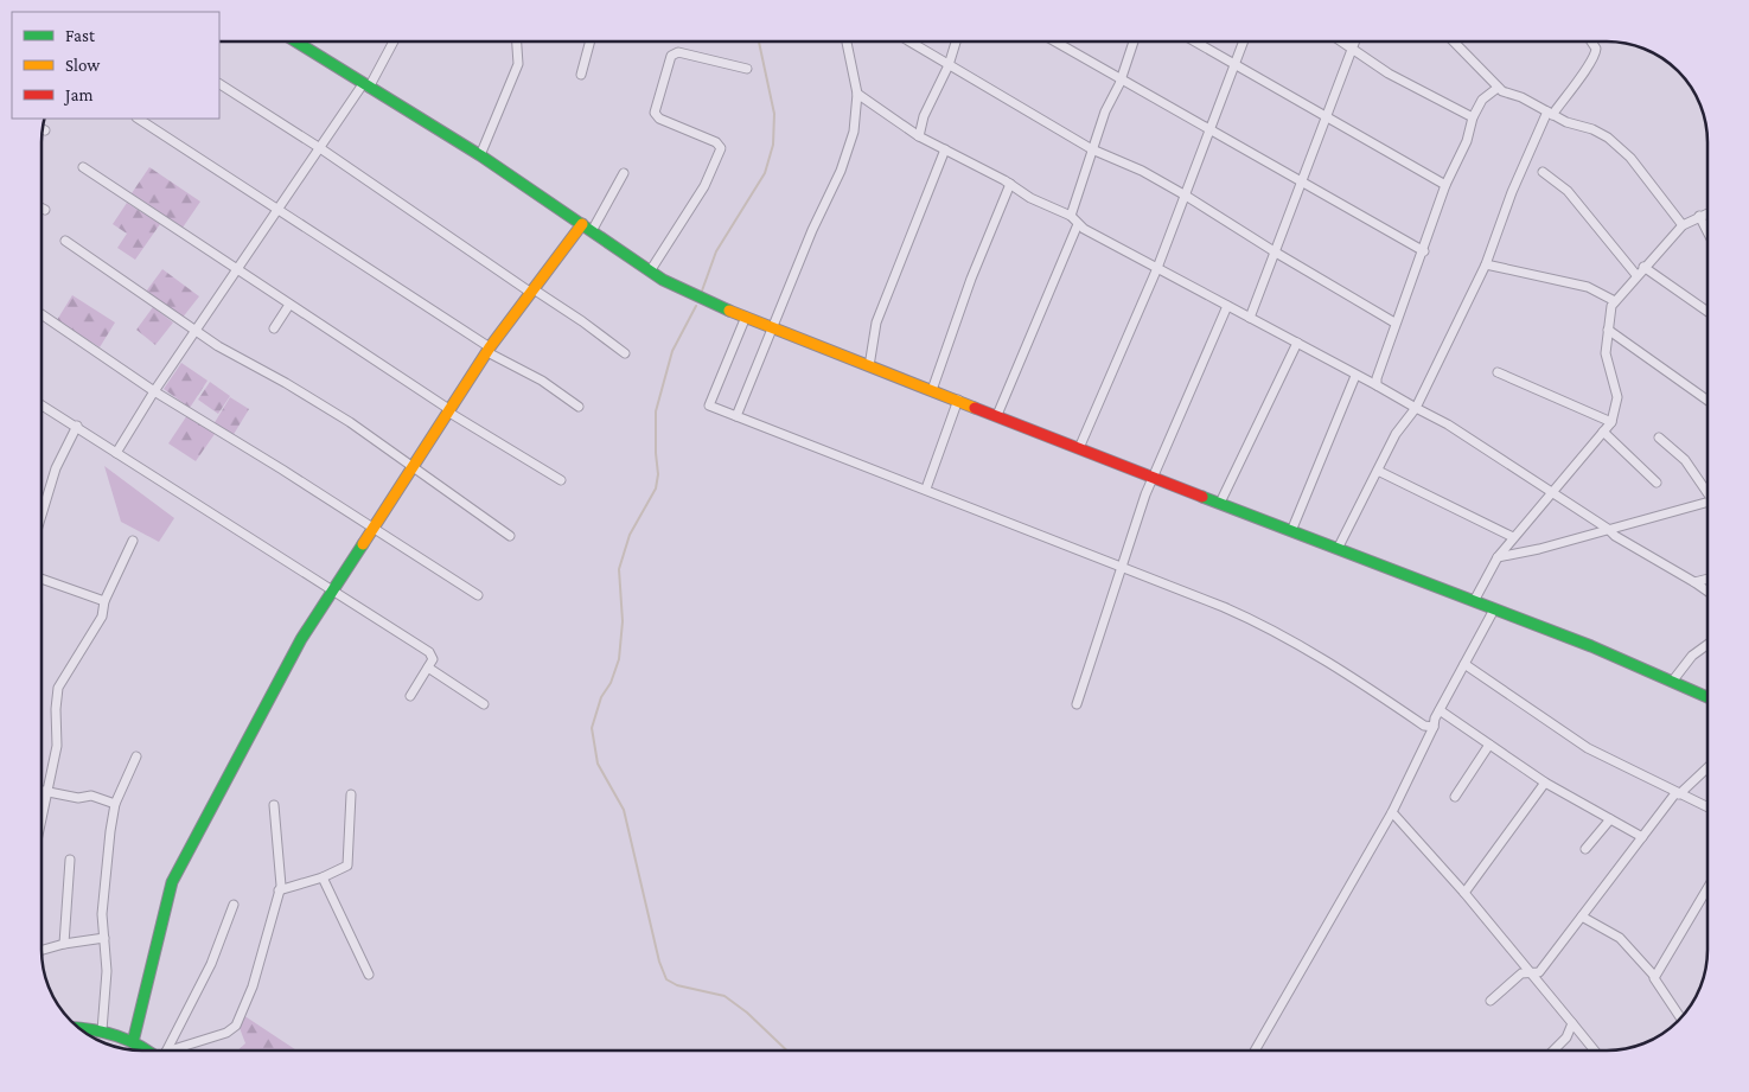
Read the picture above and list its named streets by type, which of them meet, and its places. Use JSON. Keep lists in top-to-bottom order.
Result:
{
  "legend": ["Fast", "Slow", "Jam"]
}
